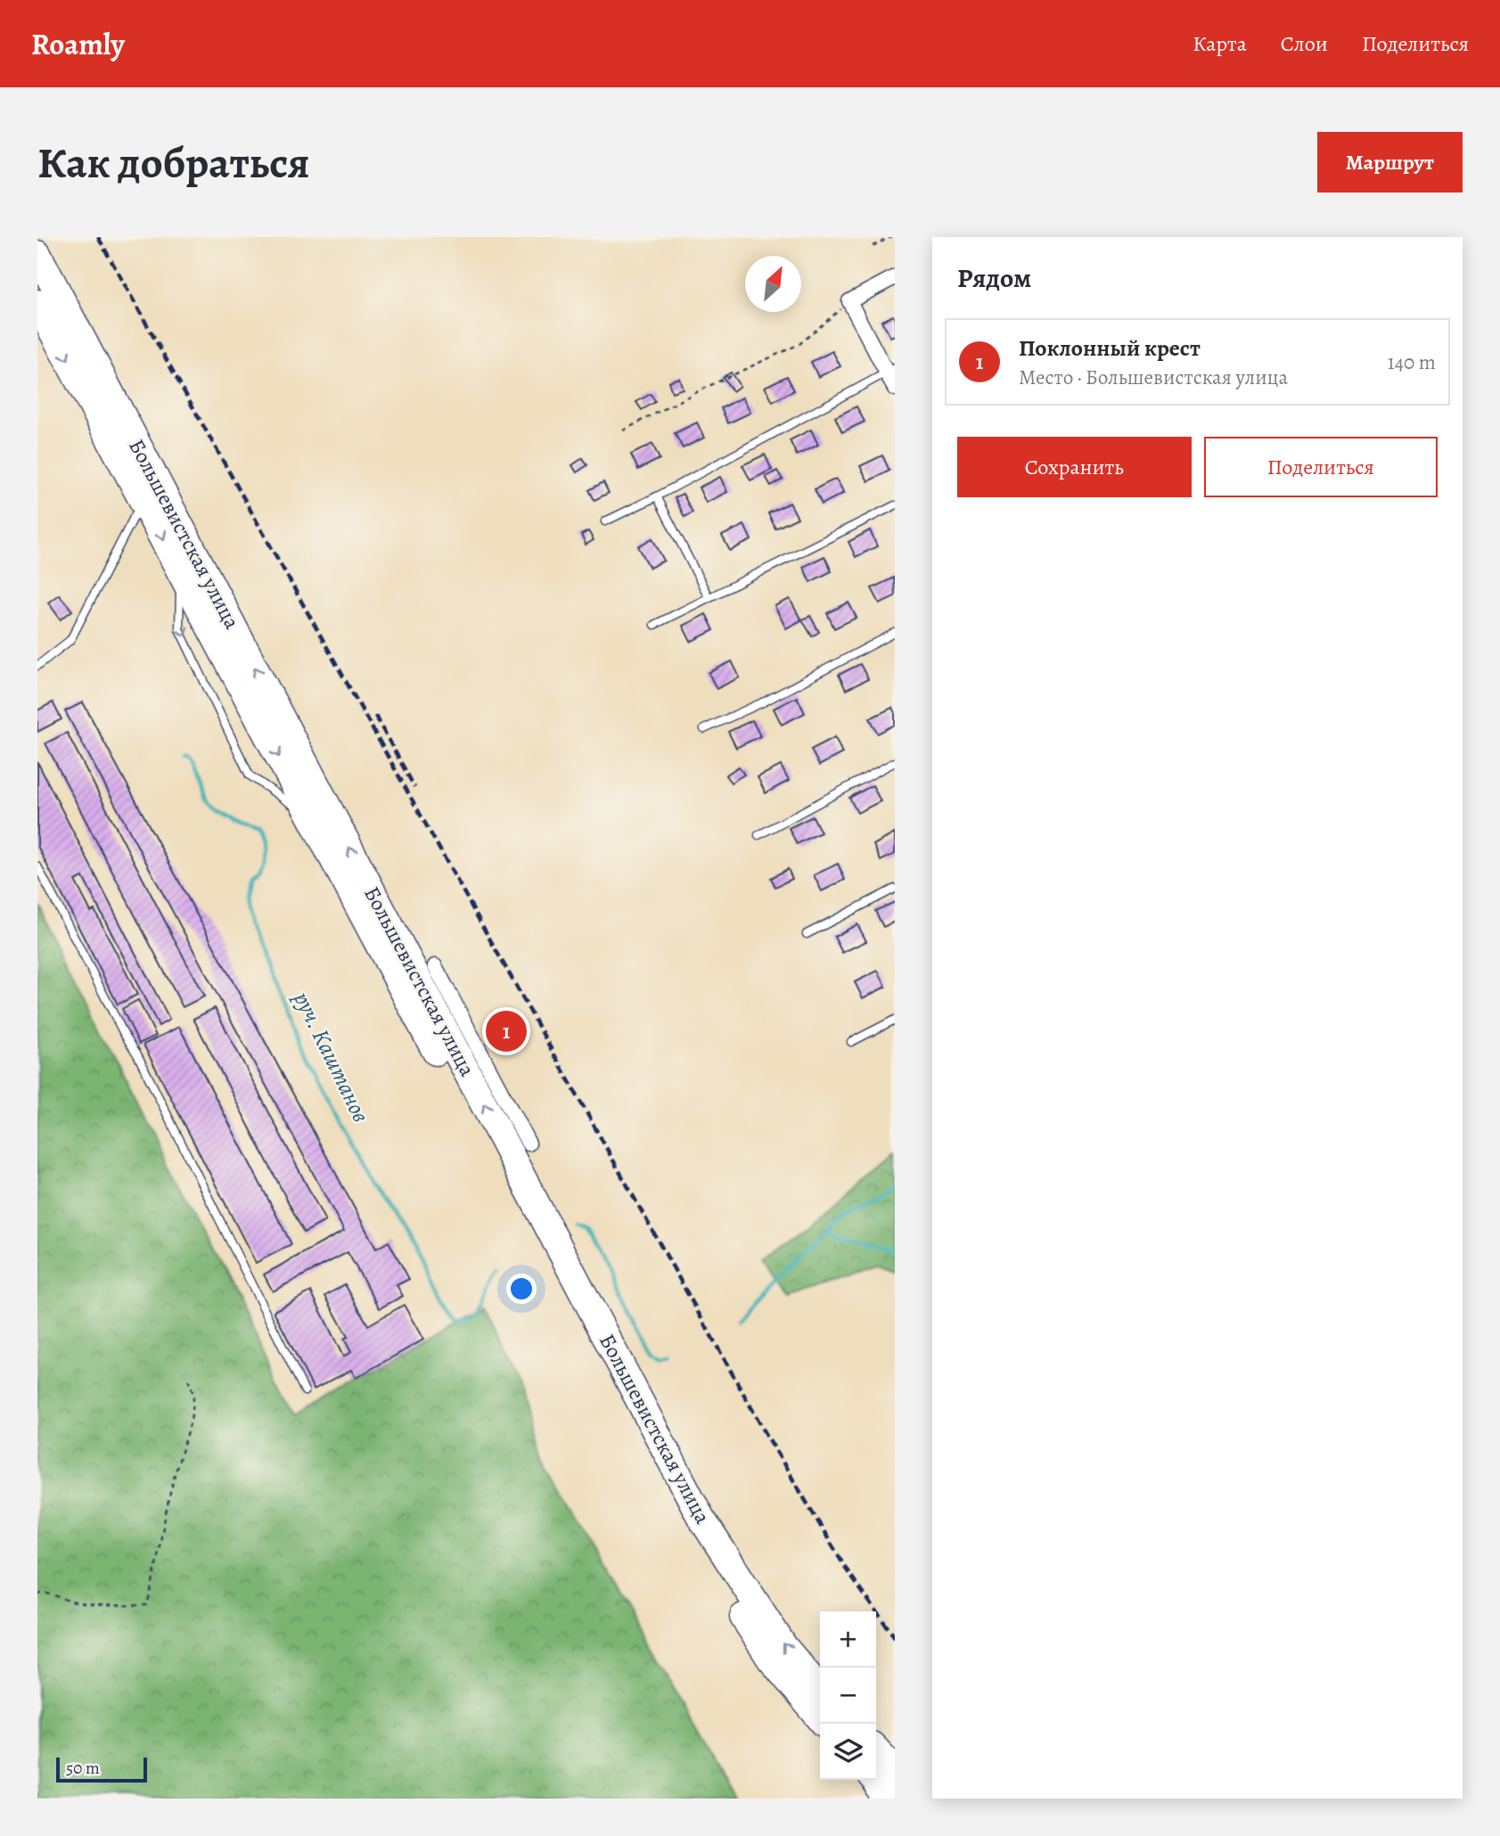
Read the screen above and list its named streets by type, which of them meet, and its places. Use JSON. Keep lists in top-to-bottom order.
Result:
{
  "streets": {
    "highway": ["Большевистская улица"]
  },
  "water": ["руч. Каштанов"],
  "scale_bar": "50 m",
  "north": "top right",
  "page": {
    "header": "Roamly",
    "nav": ["Карта", "Слои", "Поделиться"],
    "buttons": [
      "Маршрут",
      ["Сохранить", "Поделиться"]
    ],
    "title": "Как добраться",
    "heading": "Рядом",
    "list": [
      {
        "mark": "1",
        "name": "Поклонный крест",
        "note": "Место · Большевистская улица",
        "value": "140 m"
      }
    ],
    "pins": "1",
    "map_buttons": ["+", "−"],
    "scale": "50 m"
  }
}
